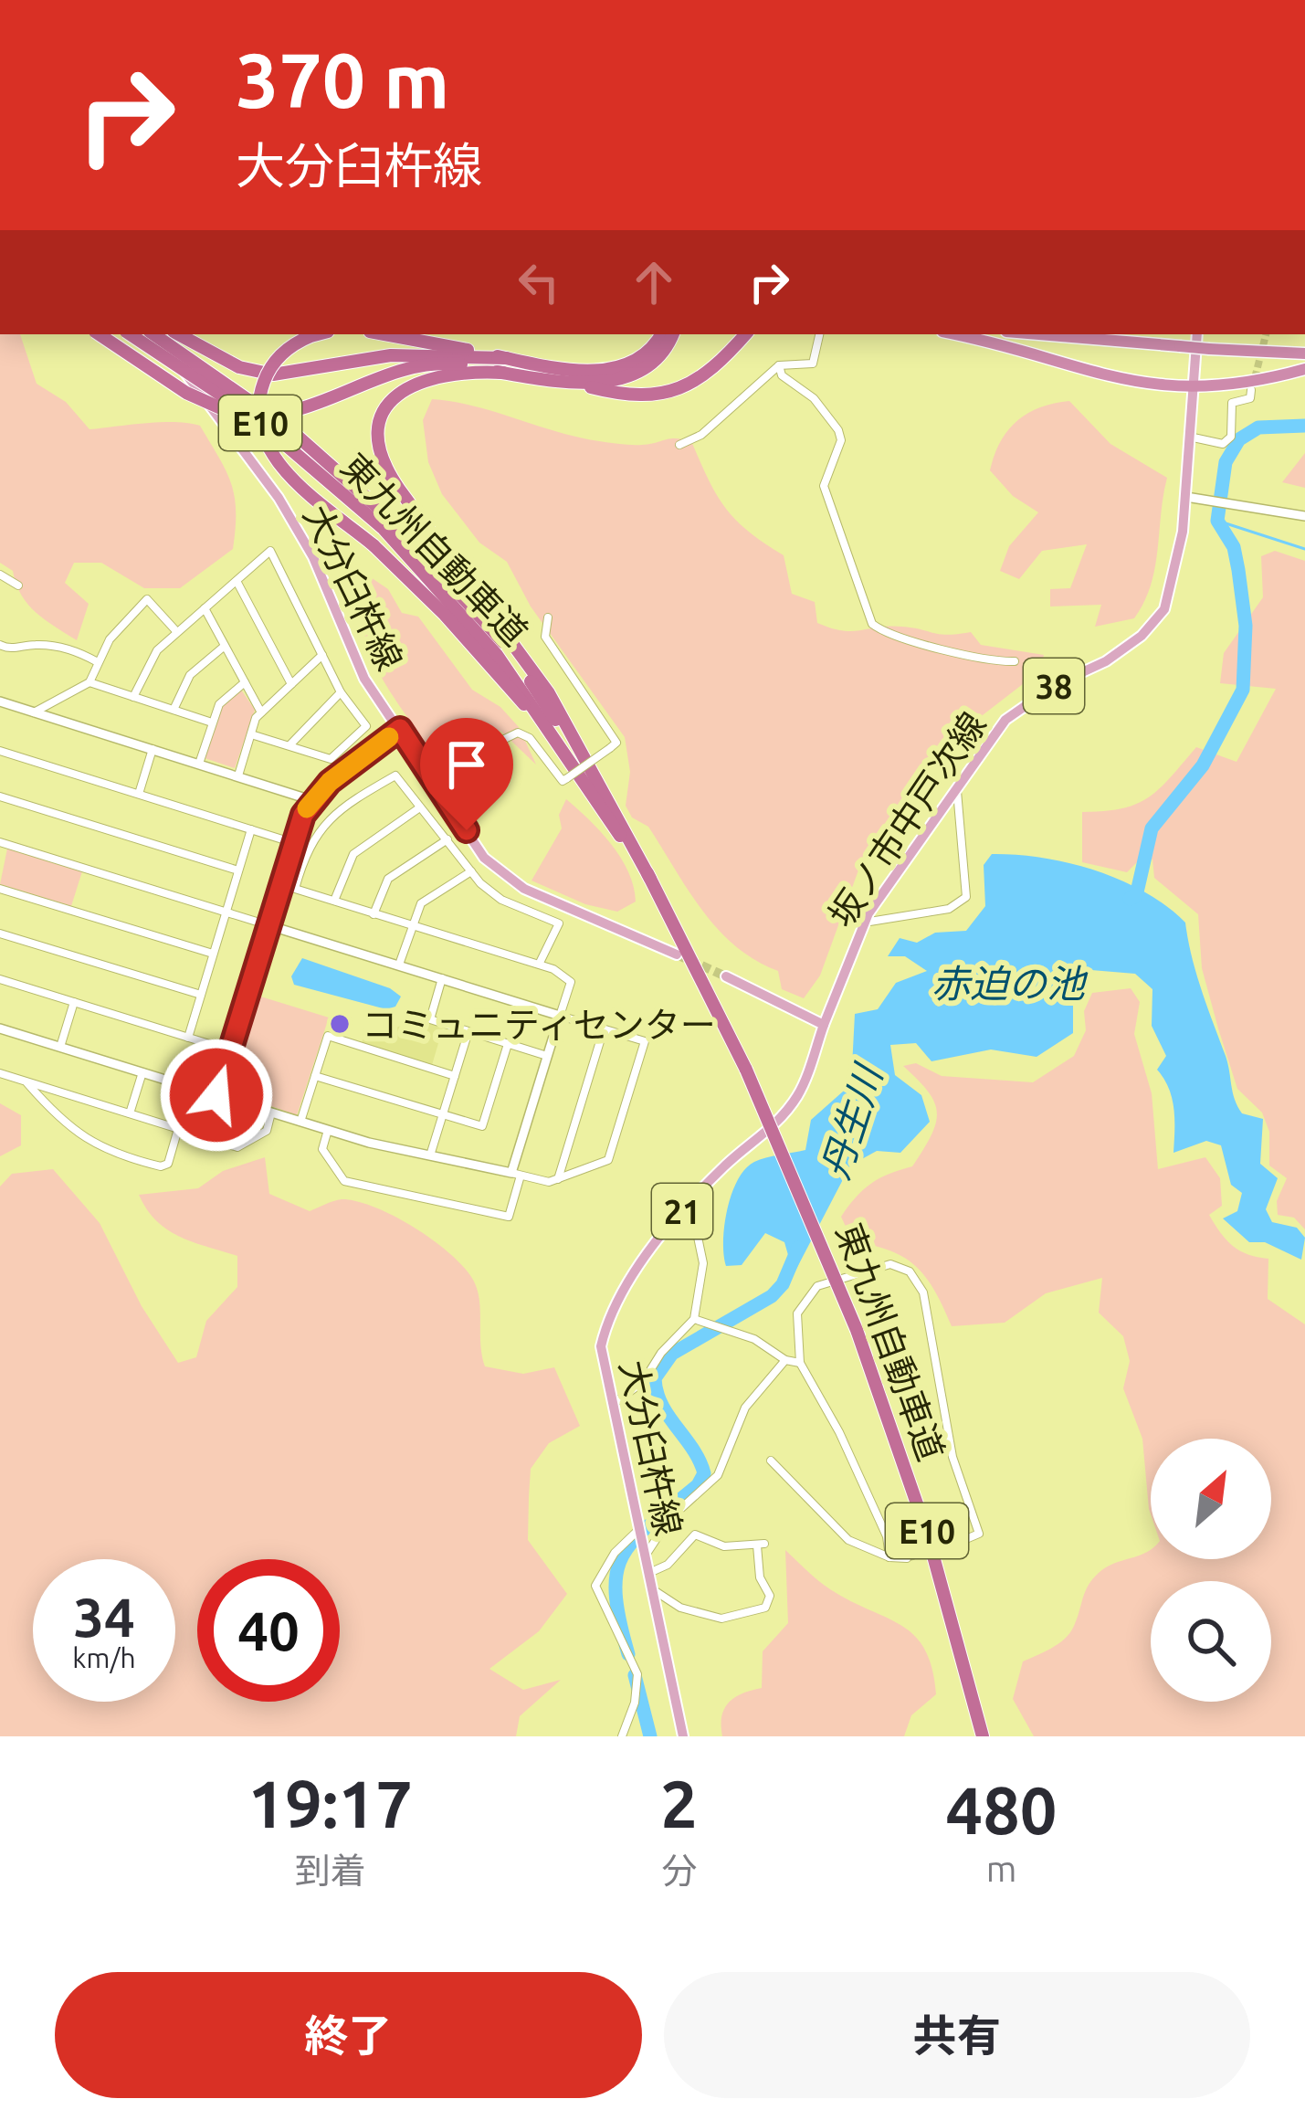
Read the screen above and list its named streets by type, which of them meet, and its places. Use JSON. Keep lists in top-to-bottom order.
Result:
{
  "streets": {
    "highway": ["E10", "東九州自動車道"],
    "main road": [
      "大分臼杵線",
      "38",
      "坂ノ市中戸次線",
      "21"
    ]
  },
  "crossings": [
    ["大分臼杵線", "坂ノ市中戸次線"]
  ],
  "water": ["赤迫の池", "丹生川"],
  "places": ["コミュニティセンター"],
  "north": "top right",
  "page": {
    "turn": ["370 m", "大分臼杵線"],
    "speed": "34 km/h",
    "limit": "40",
    "eta": [
      "19:17",
      "到着",
      "2",
      "分",
      "480",
      "m"
    ],
    "buttons": ["終了", "共有"]
  }
}
